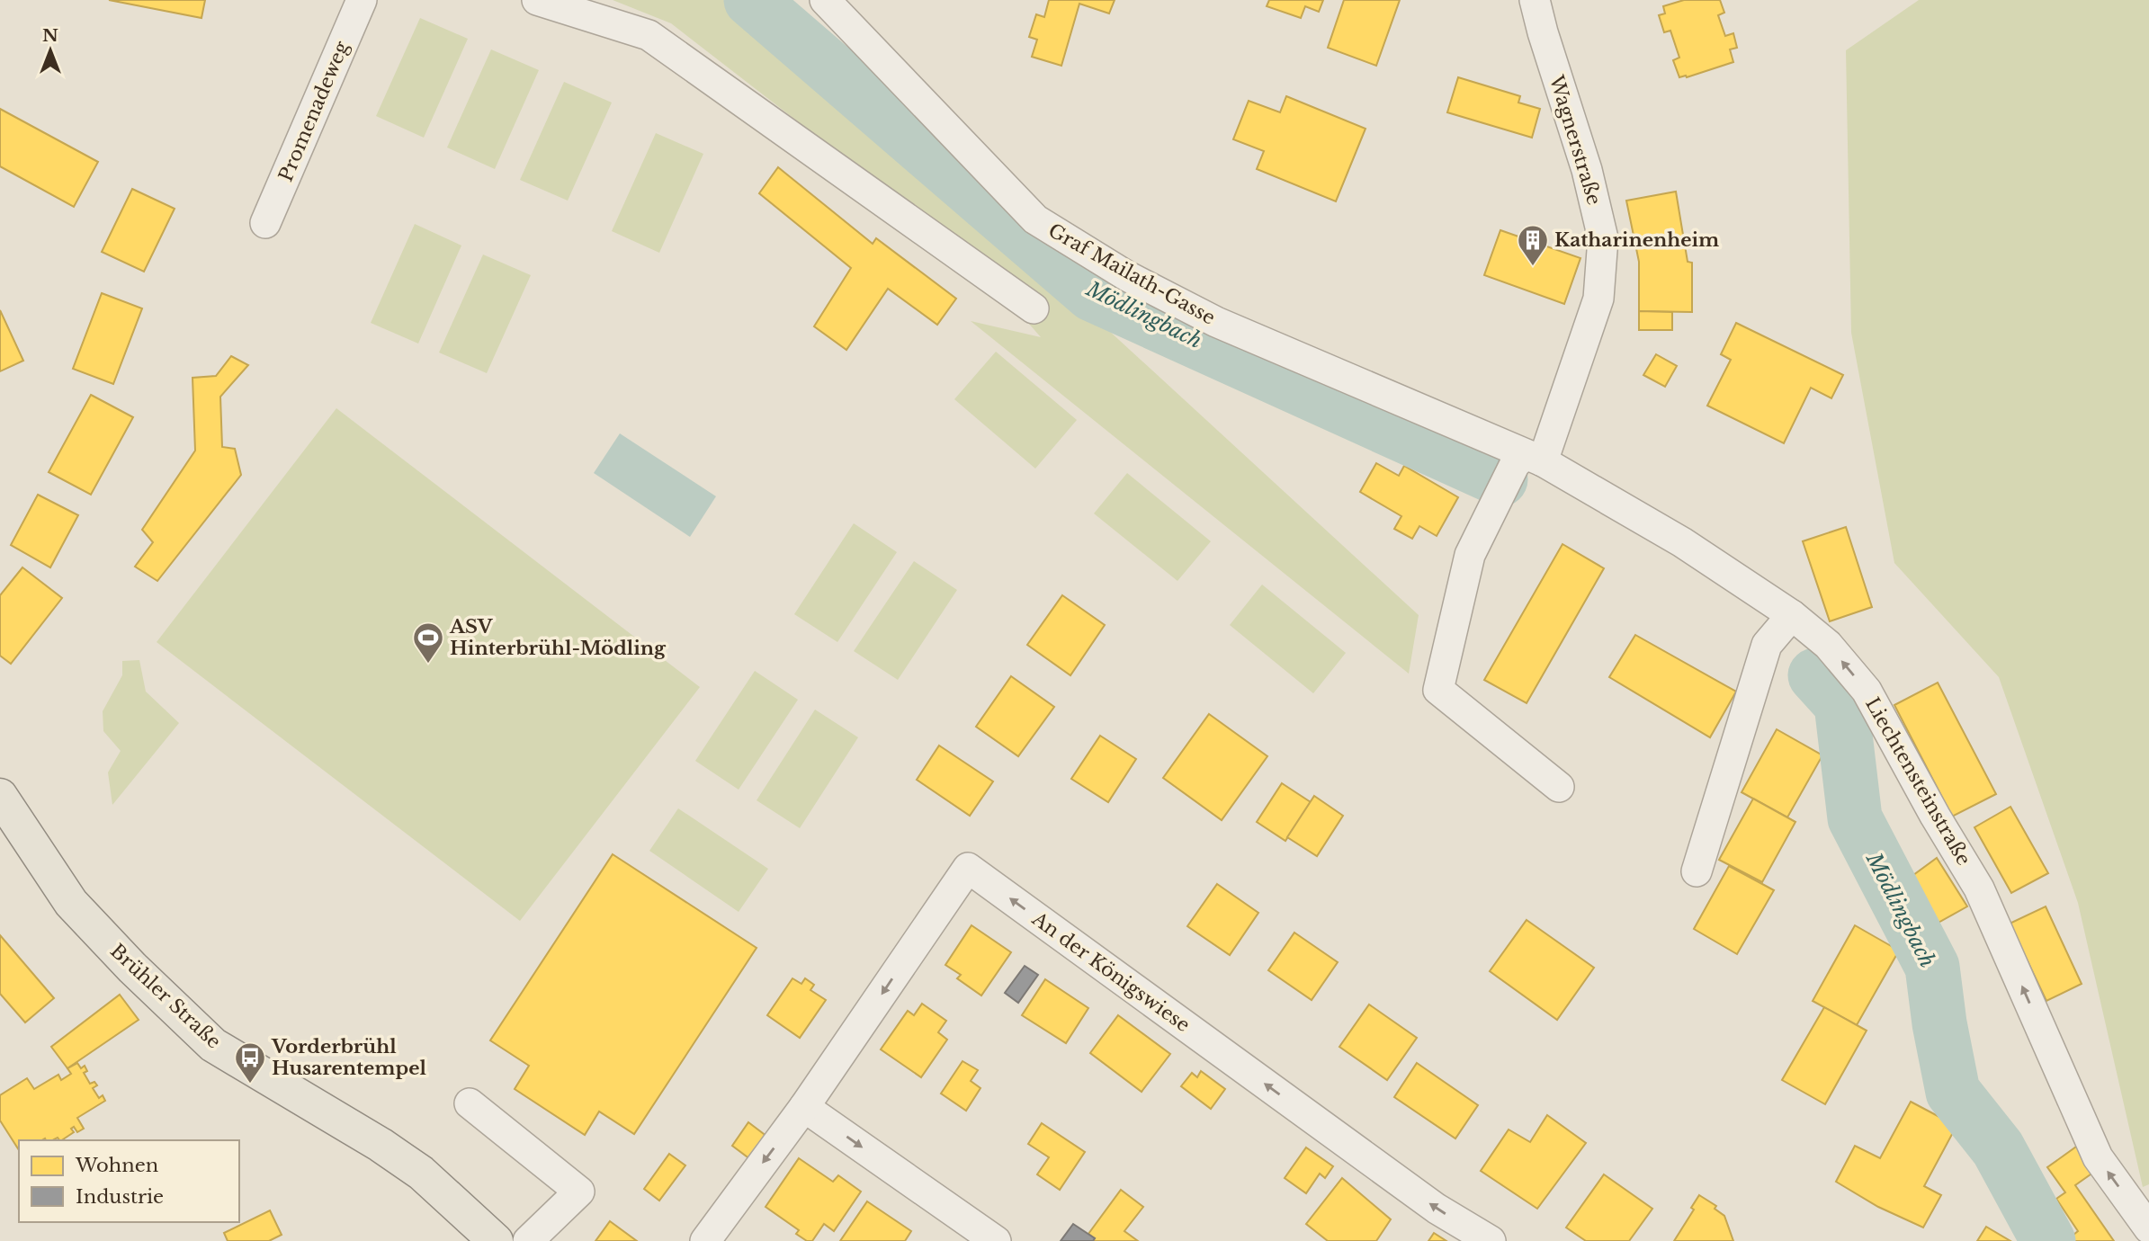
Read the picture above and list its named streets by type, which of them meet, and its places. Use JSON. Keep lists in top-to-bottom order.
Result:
{
  "streets": {
    "main road": ["Brühler Straße"],
    "street": [
      "Promenadeweg",
      "Wagnerstraße",
      "Graf Mailath-Gasse",
      "Liechtensteinstraße",
      "An der Königswiese"
    ]
  },
  "crossings": [
    ["Wagnerstraße", "Graf Mailath-Gasse"],
    ["Wagnerstraße", "Liechtensteinstraße"],
    ["Graf Mailath-Gasse", "Liechtensteinstraße"]
  ],
  "one_way": ["Liechtensteinstraße"],
  "water": ["Mödlingbach"],
  "places": {
    "building": ["Katharinenheim"],
    "sports": ["ASV Hinterbrühl-Mödling"],
    "bus stop": ["Vorderbrühl Husarentempel"]
  },
  "legend": ["Wohnen", "Industrie"],
  "north": "top"
}
